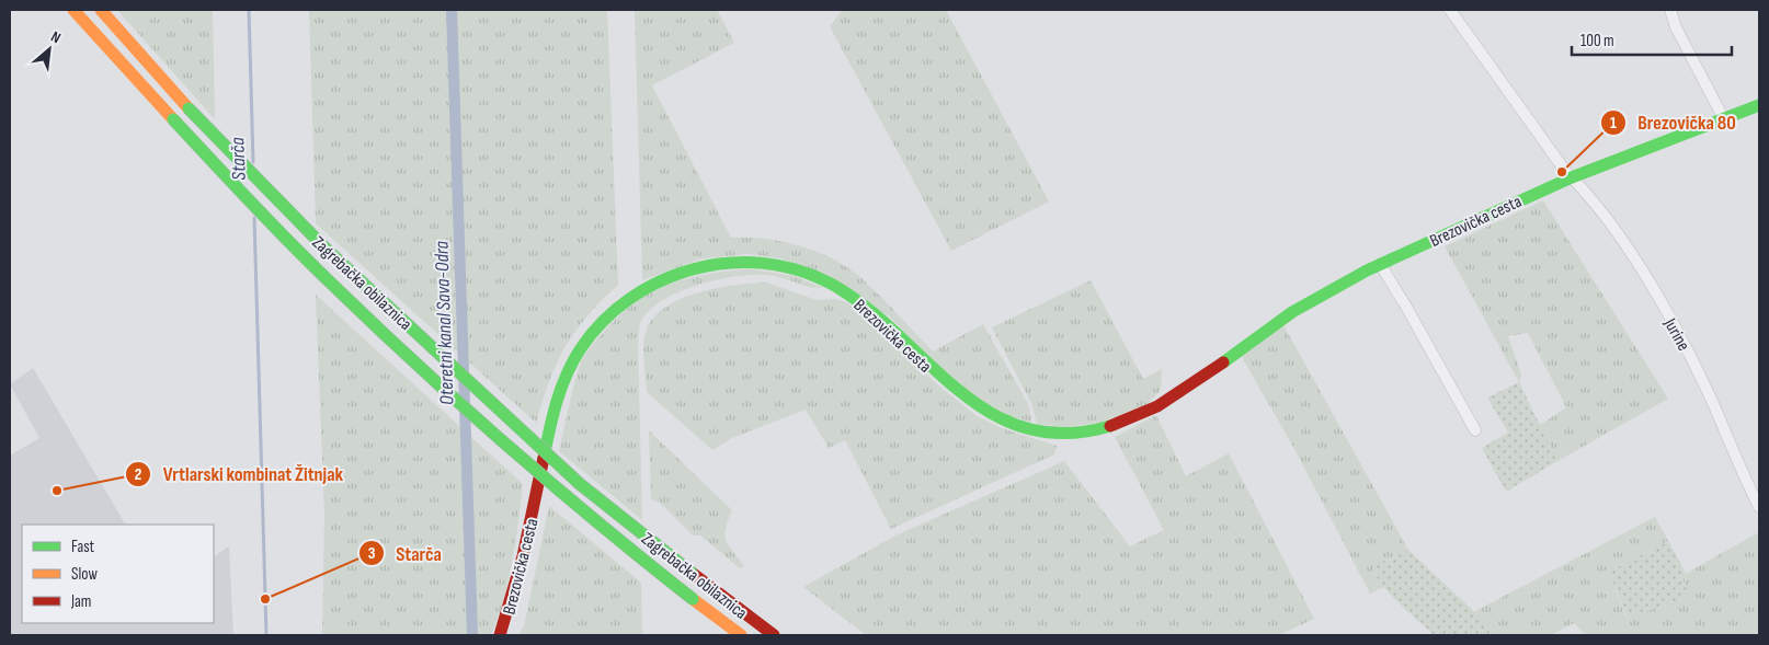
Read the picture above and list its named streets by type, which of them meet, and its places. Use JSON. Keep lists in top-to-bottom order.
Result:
{
  "streets": {
    "main road": ["Brezovička cesta", "Zagrebačka obilaznica"],
    "street": ["Jurine"]
  },
  "crossings": [
    ["Brezovička cesta", "Jurine"]
  ],
  "water": ["Starča", "Oteretni kanal Sava-Odra"],
  "places": ["Brezovička 80", "Vrtlarski kombinat Žitnjak", "Starča"],
  "legend": ["Fast", "Slow", "Jam"],
  "scale_bar": "100 m",
  "north": "top right"
}
